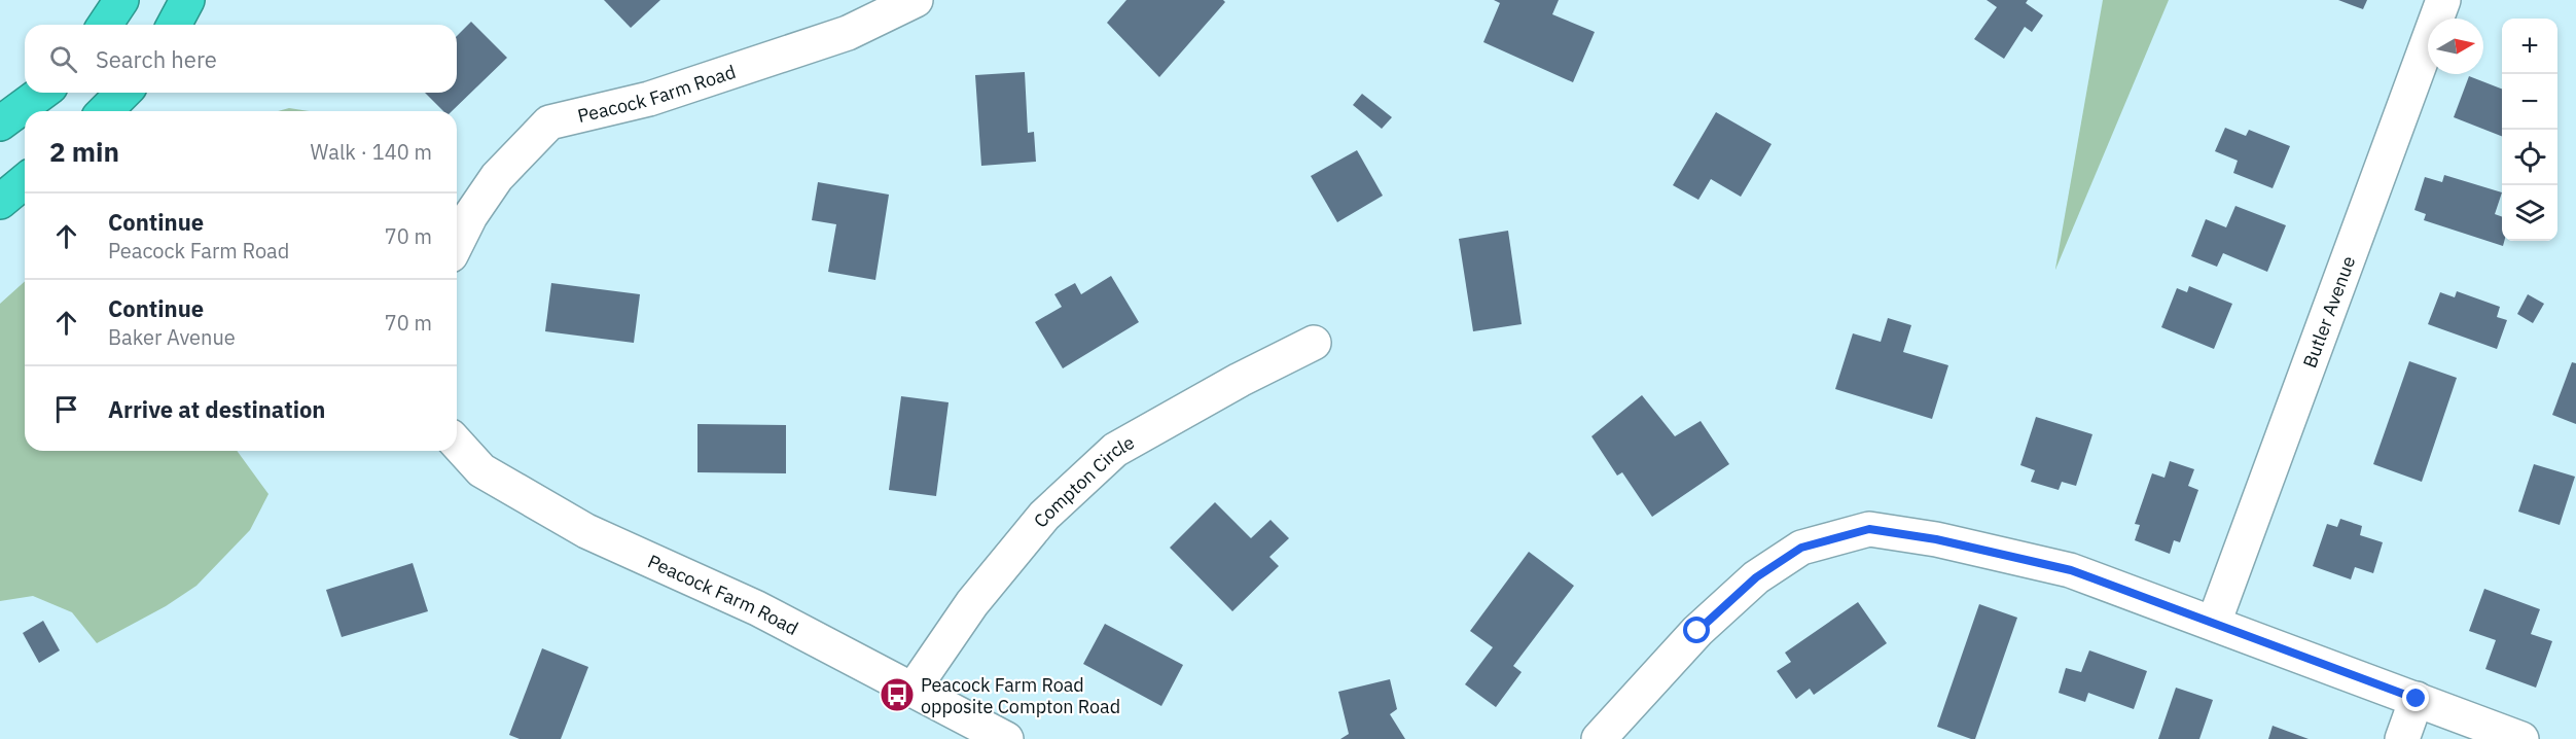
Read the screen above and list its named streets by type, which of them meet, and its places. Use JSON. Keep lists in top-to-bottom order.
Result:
{
  "streets": {
    "street": ["Peacock Farm Road", "Butler Avenue", "Compton Circle"]
  },
  "crossings": [
    ["Peacock Farm Road", "Compton Circle"]
  ],
  "places": {
    "bus stop": ["Peacock Farm Road opposite Compton Road"]
  },
  "north": "right",
  "page": {
    "map_buttons": ["+", "−"],
    "search": "Search here",
    "heading": ["2 min", "Walk · 140 m"],
    "list": [
      ["Continue", "Peacock Farm Road", "70 m"],
      ["Continue", "Baker Avenue", "70 m"],
      "Arrive at destination"
    ]
  }
}
